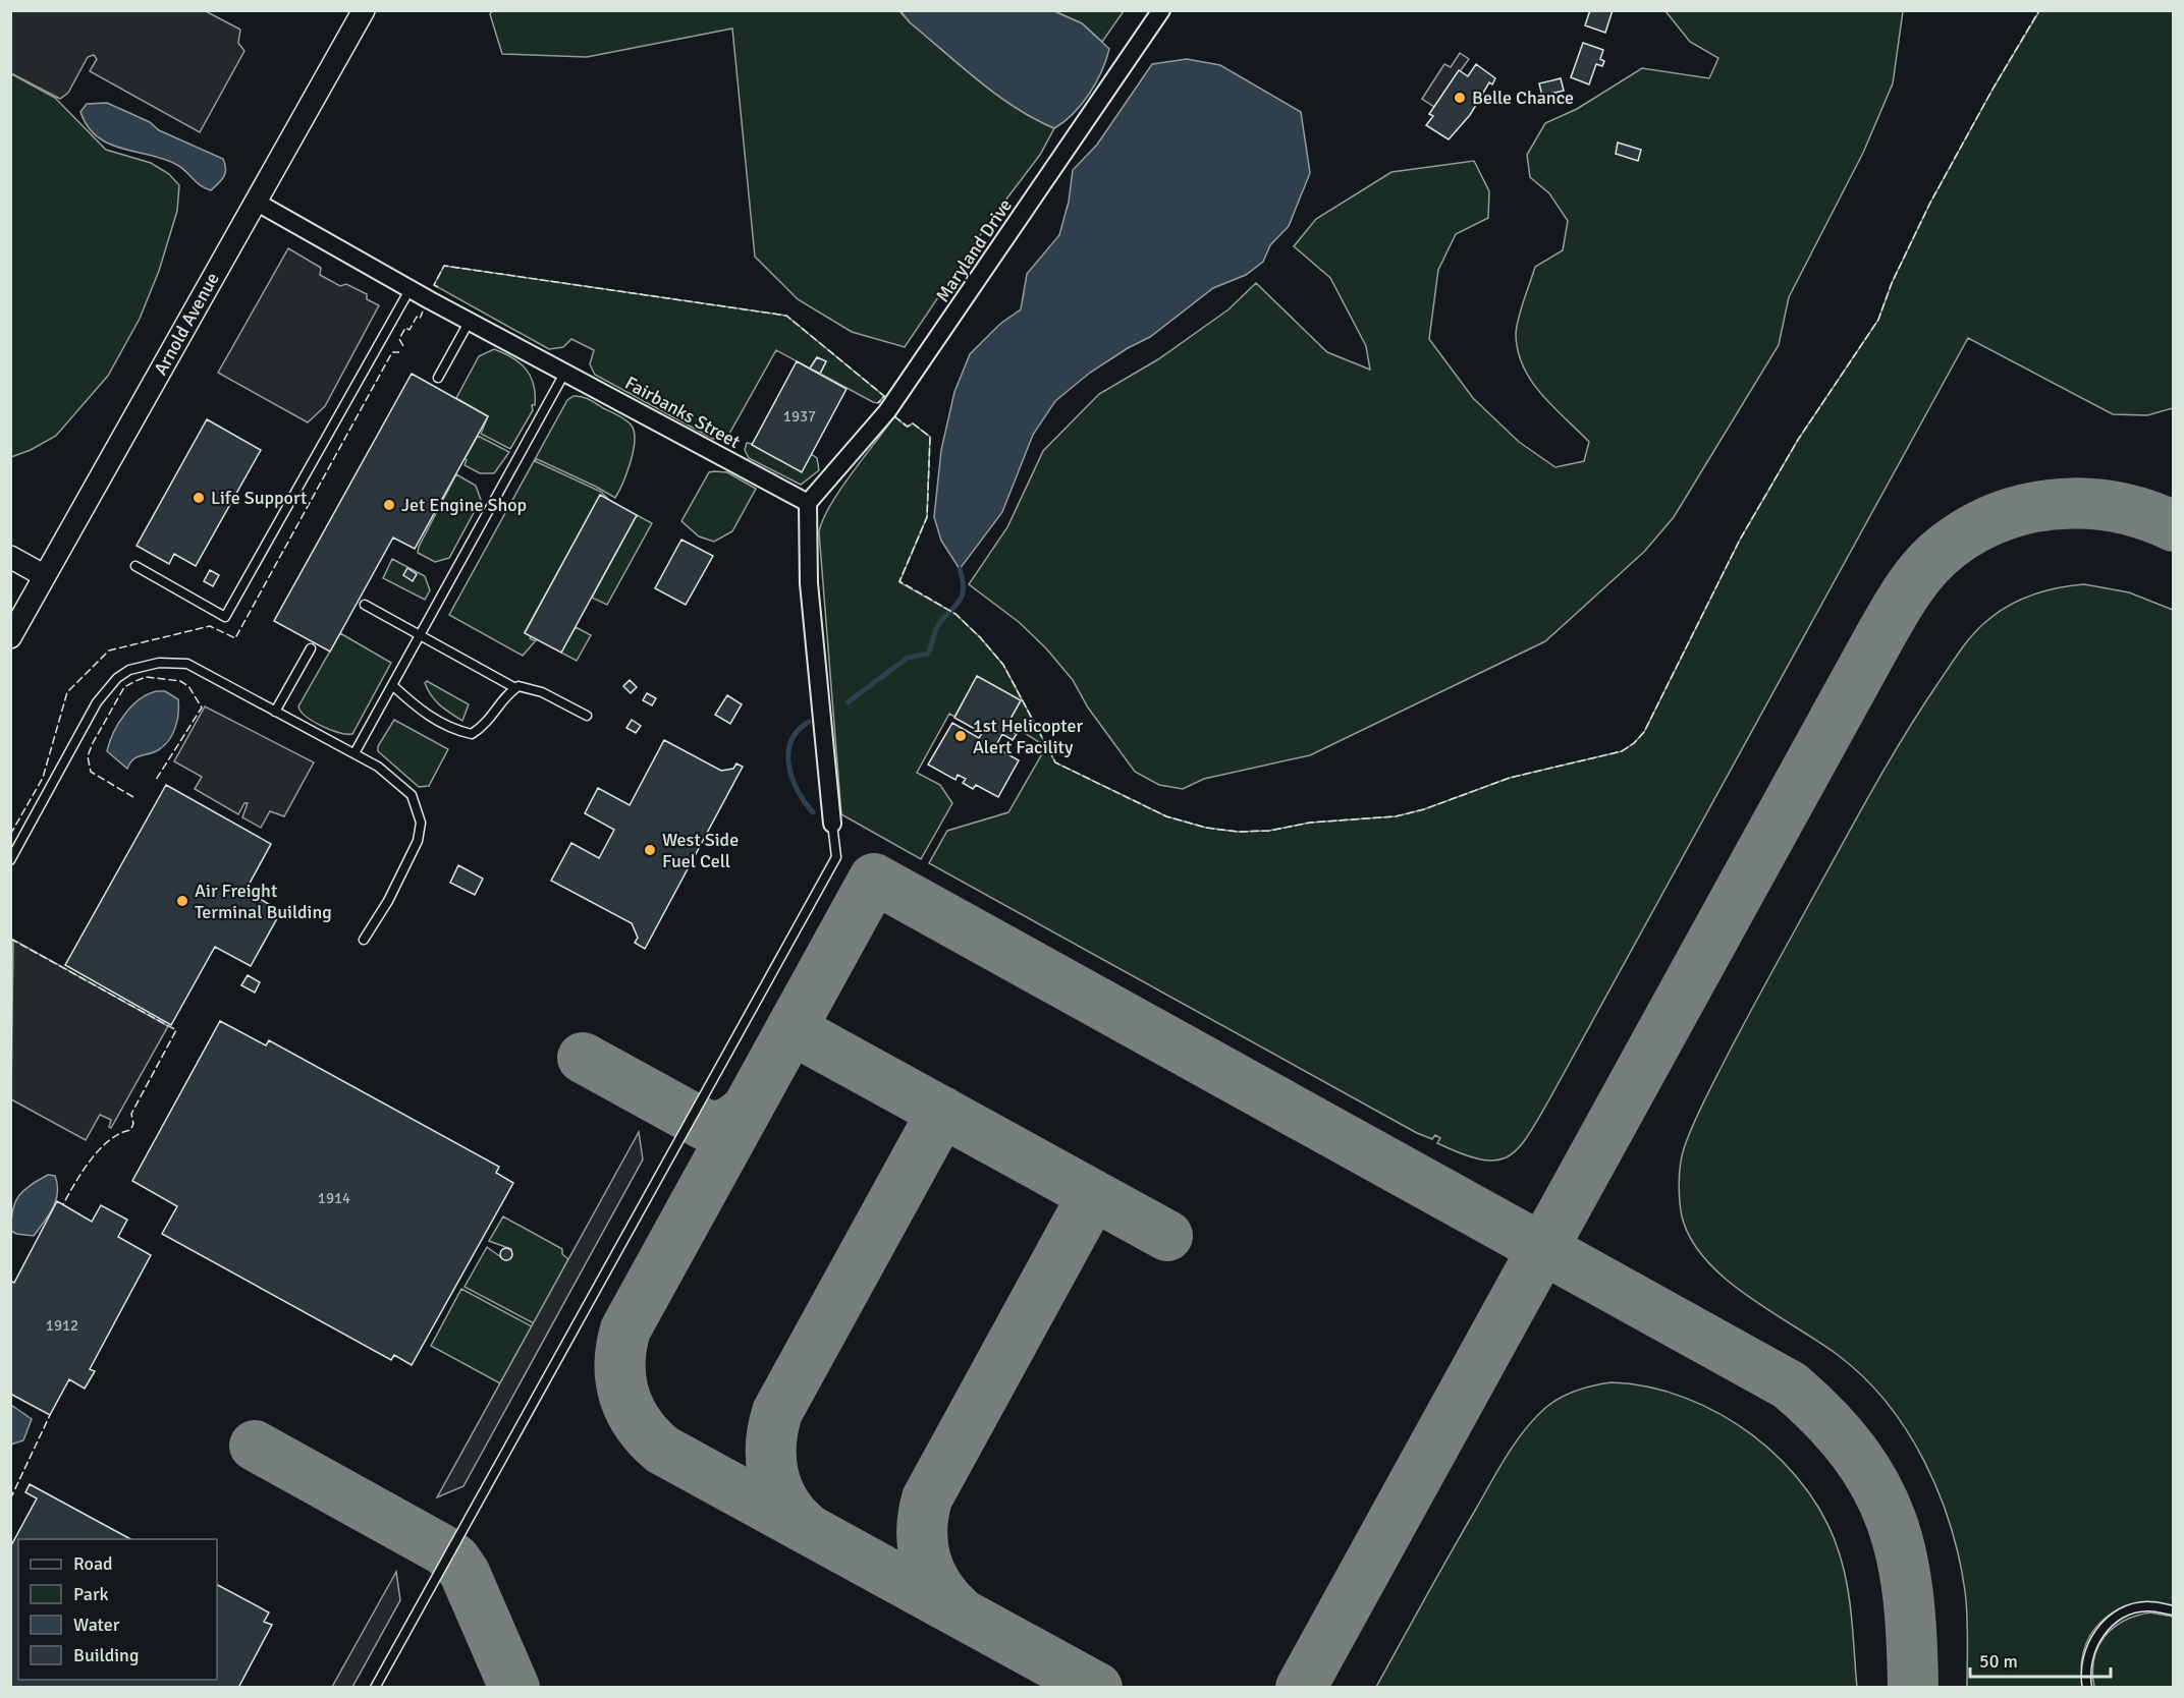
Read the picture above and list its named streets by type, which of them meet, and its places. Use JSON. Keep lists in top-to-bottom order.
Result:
{
  "streets": {
    "street": ["Maryland Drive", "Arnold Avenue", "Fairbanks Street"]
  },
  "crossings": [
    ["Maryland Drive", "Fairbanks Street"],
    ["Arnold Avenue", "Fairbanks Street"]
  ],
  "places": [
    "Belle Chance",
    "Life Support",
    "Jet Engine Shop",
    "1st Helicopter Alert Facility",
    "West Side Fuel Cell",
    "Air Freight Terminal Building"
  ],
  "house_numbers": ["1937", "1914", "1912"],
  "legend": [
    "Road",
    "Park",
    "Water",
    "Building"
  ],
  "scale_bar": "50 m"
}
